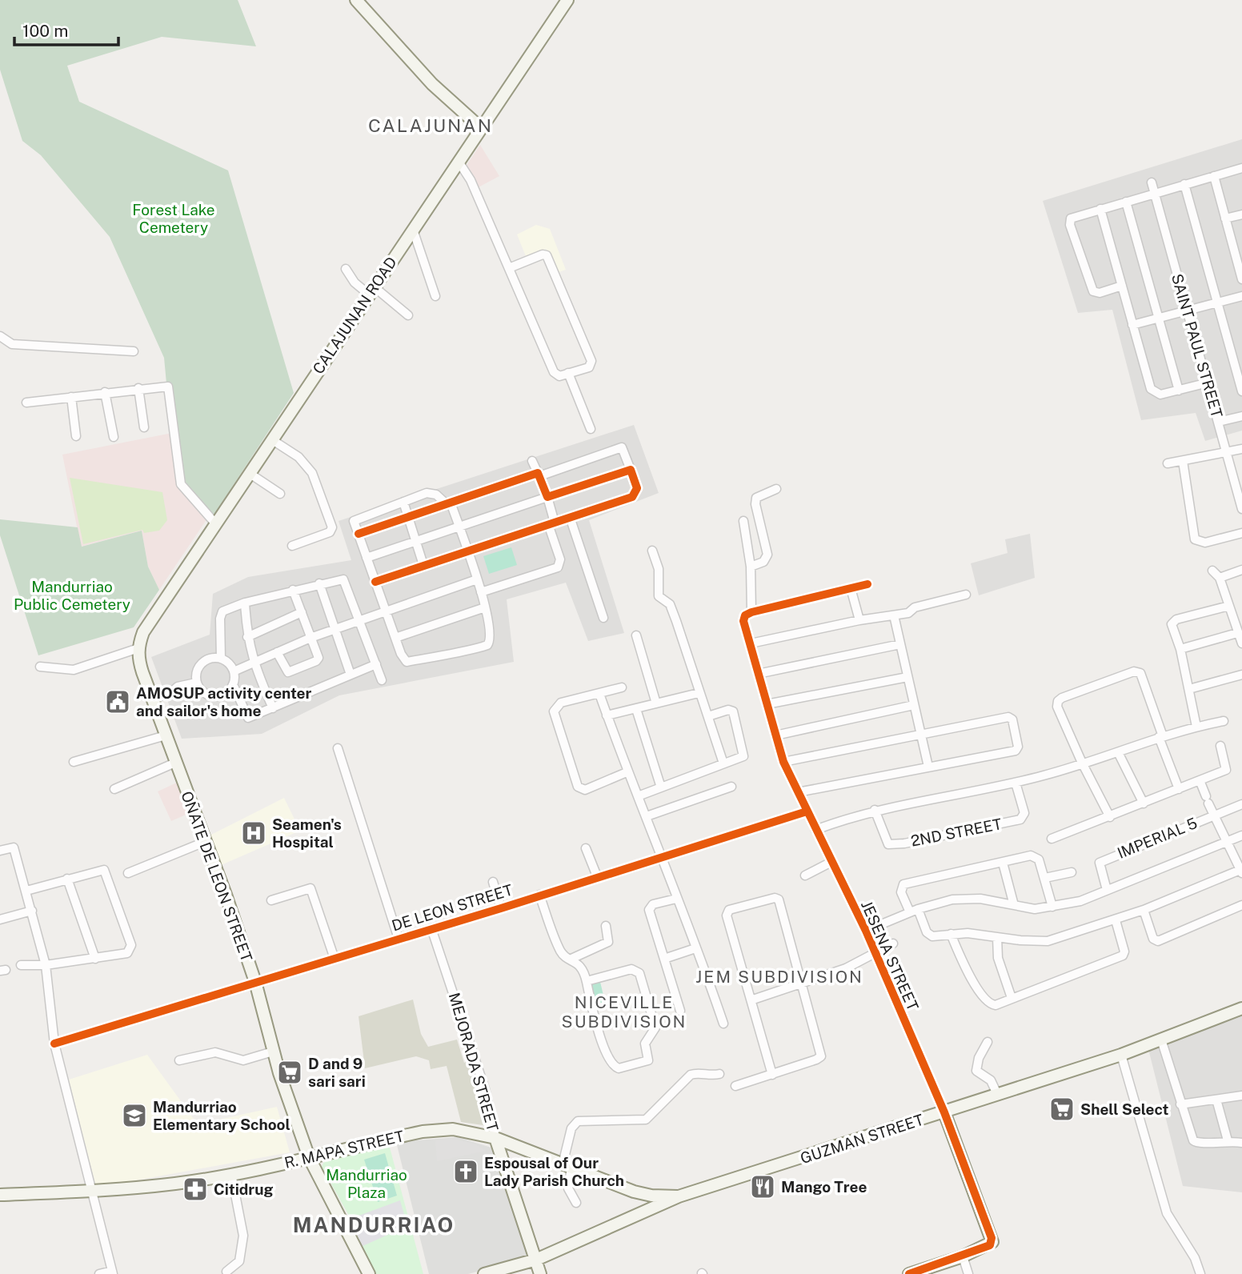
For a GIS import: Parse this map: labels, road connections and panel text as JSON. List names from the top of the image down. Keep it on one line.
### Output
{"streets":{"main road":["CALAJUNAN ROAD","OÑATE DE LEON STREET","MEJORADA STREET","GUZMAN STREET","R. MAPA STREET"],"street":["SAINT PAUL STREET","2ND STREET","IMPERIAL 5","DE LEON STREET","JESENA STREET"]},"crossings":[["CALAJUNAN ROAD","OÑATE DE LEON STREET"],["OÑATE DE LEON STREET","DE LEON STREET"],["OÑATE DE LEON STREET","R. MAPA STREET"],["DE LEON STREET","JESENA STREET"],["DE LEON STREET","MEJORADA STREET"],["JESENA STREET","GUZMAN STREET"],["MEJORADA STREET","GUZMAN STREET"],["MEJORADA STREET","R. MAPA STREET"],["GUZMAN STREET","R. MAPA STREET"]],"districts":["CALAJUNAN","JEM SUBDIVISION","NICEVILLE SUBDIVISION","MANDURRIAO"],"parks":["Forest Lake Cemetery","Mandurriao Public Cemetery","Mandurriao Plaza"],"places":{"public building":["AMOSUP activity center and sailor's home"],"hospital":["Seamen's Hospital"],"supermarket":["D and 9 sari sari","Shell Select"],"school or university":["Mandurriao Elementary School"],"church":["Espousal of Our Lady Parish Church"],"restaurant":["Mango Tree"],"pharmacy":["Citidrug"]},"scale_bar":"100 m"}
